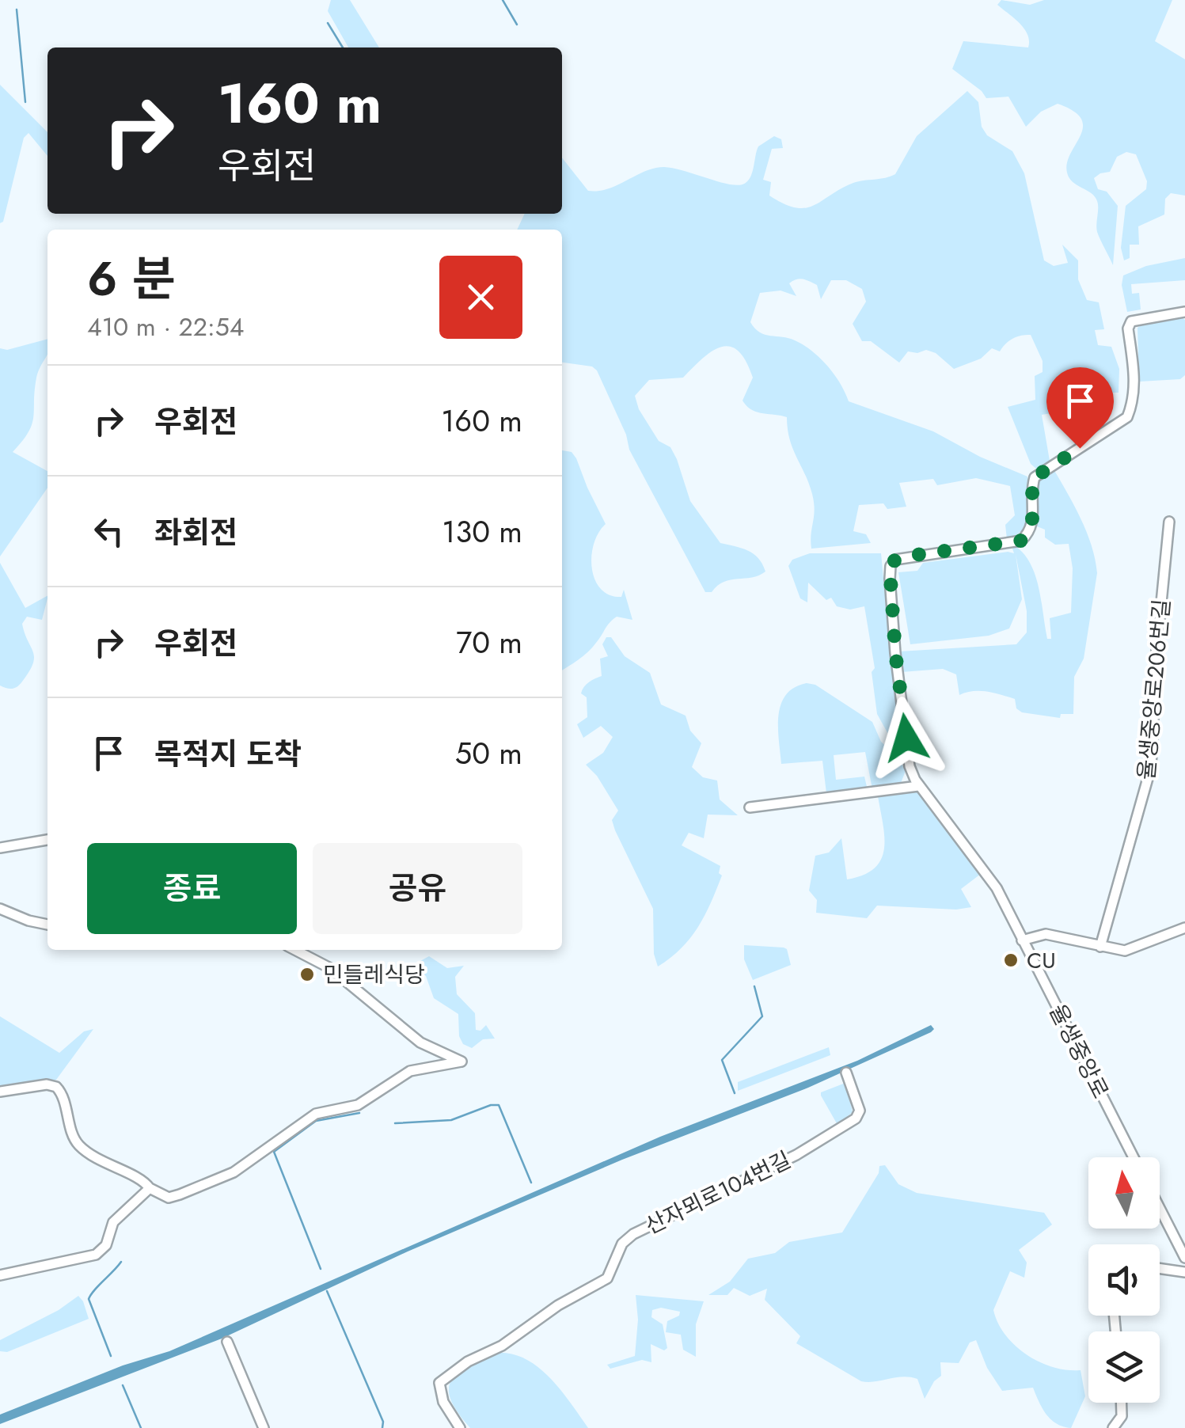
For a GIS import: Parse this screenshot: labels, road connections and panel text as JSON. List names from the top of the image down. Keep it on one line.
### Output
{"streets":{"street":["율생중앙로206번길","율생중앙로","산자뫼로104번길"]},"places":["CU","민들레식당"],"north":"top","page":{"turn":["160 m","우회전"],"heading":["6 분","410 m · 22:54"],"list":[{"name":"우회전","value":"160 m"},{"name":"좌회전","value":"130 m"},{"name":"우회전","value":"70 m"},{"name":"목적지 도착","value":"50 m"}],"buttons":["종료","공유"]}}
